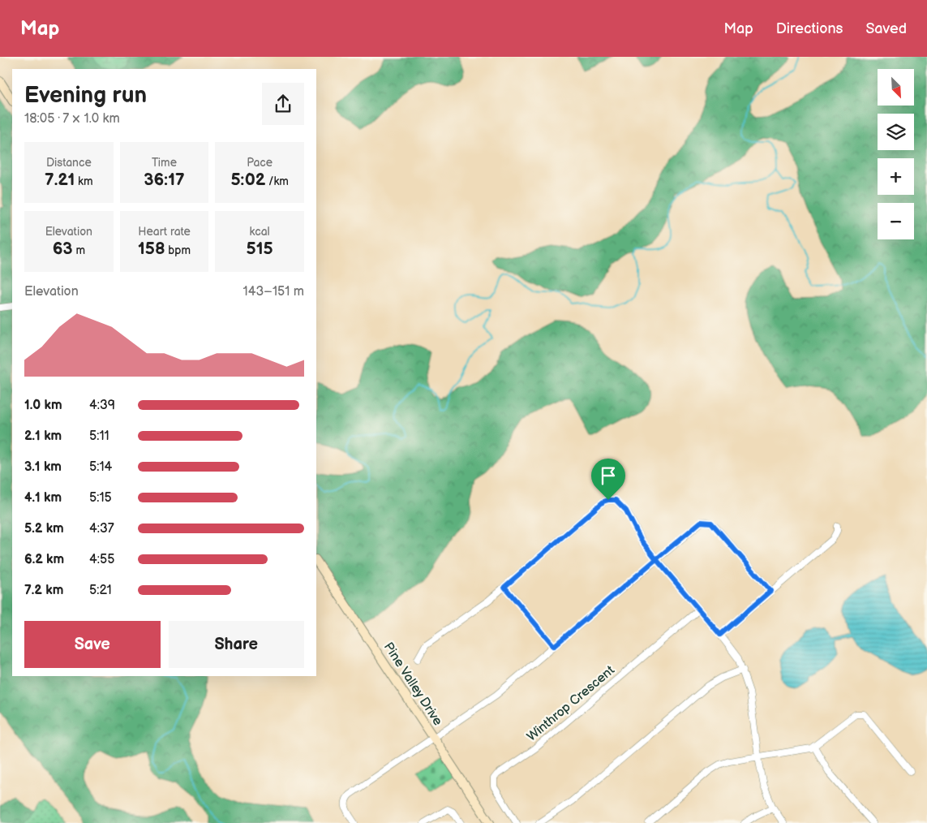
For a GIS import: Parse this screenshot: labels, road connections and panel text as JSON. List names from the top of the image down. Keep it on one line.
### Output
{"streets":{"street":["Pine Valley Drive","Winthrop Crescent"]},"north":"bottom right","page":{"header":"Map","nav":["Map","Directions","Saved"],"map_buttons":["+","−"],"heading":["Evening run","18:05 · 7 × 1.0 km"],"stats":[["Distance","7.21 km"],["Time","36:17"],["Pace","5:02 /km"],["Elevation","63 m"],["Heart rate","158 bpm"],["kcal","515"]],"chart":["Elevation","143–151 m"],"list":[{"name":"1.0 km","note":"4:39"},{"name":"2.1 km","note":"5:11"},{"name":"3.1 km","note":"5:14"},{"name":"4.1 km","note":"5:15"},{"name":"5.2 km","note":"4:37"},{"name":"6.2 km","note":"4:55"},{"name":"7.2 km","note":"5:21"}],"buttons":["Save","Share"]}}
